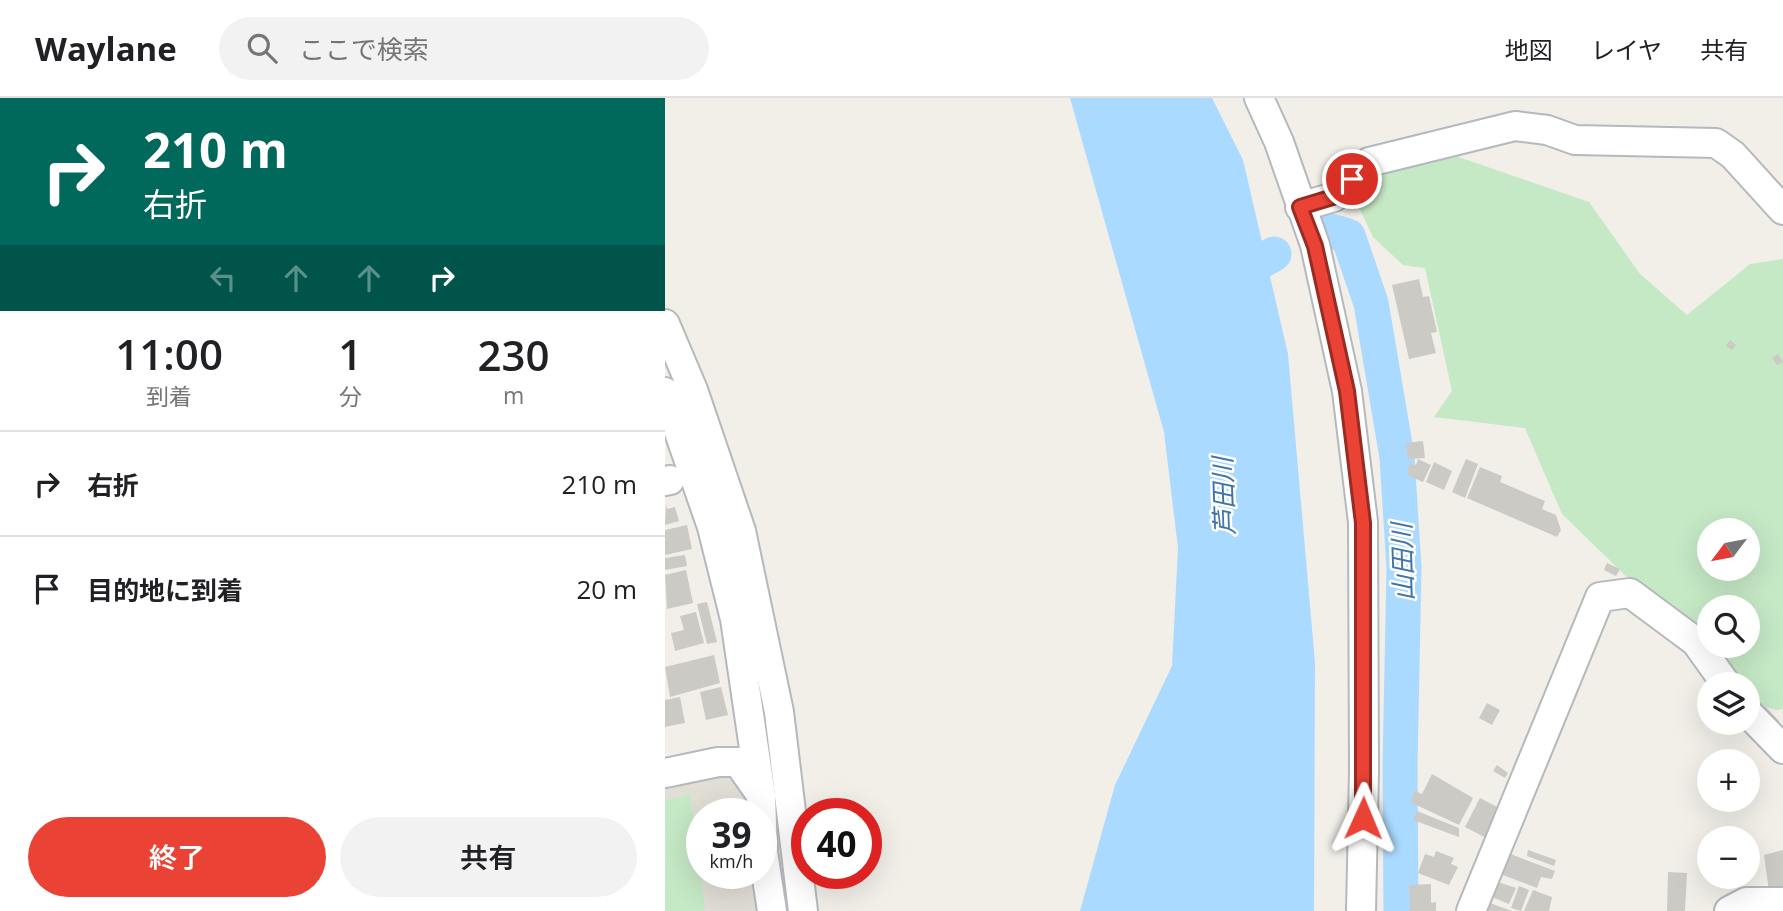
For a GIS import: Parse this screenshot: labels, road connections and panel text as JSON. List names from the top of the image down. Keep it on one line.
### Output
{"water":["芦田川","山田川"],"north":"bottom left","page":{"header":"Waylane","search":"ここで検索","nav":["地図","レイヤ","共有"],"turn":["210 m","右折"],"eta":["11:00","到着","1","分","230","m"],"list":[{"name":"右折","value":"210 m"},{"name":"目的地に到着","value":"20 m"}],"map_buttons":["+","−"],"speed":"39 km/h","limit":"40","buttons":["終了","共有"]}}
